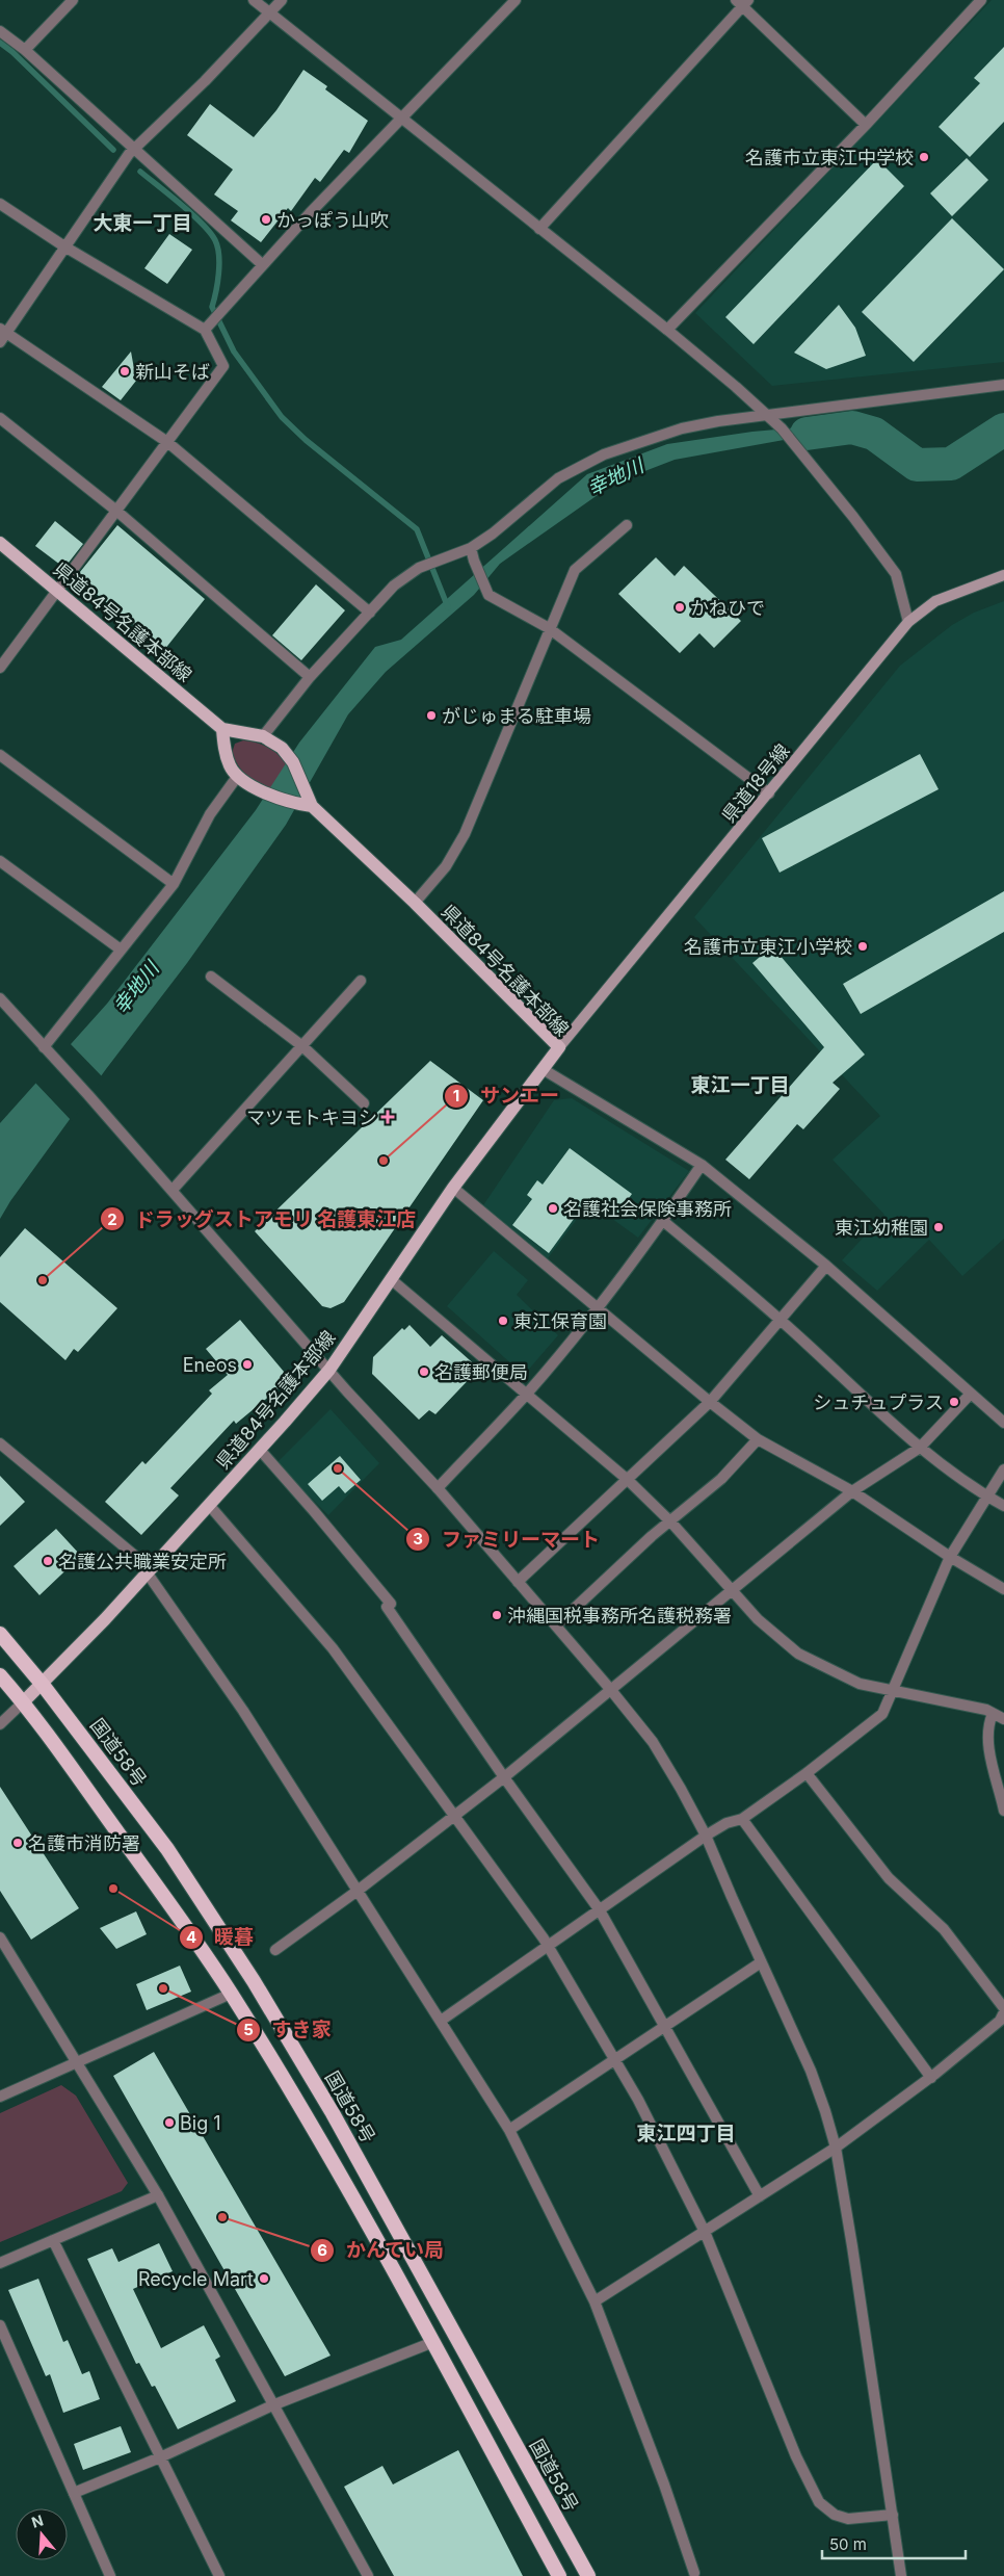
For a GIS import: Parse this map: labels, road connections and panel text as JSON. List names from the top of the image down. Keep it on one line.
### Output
{"streets":{"highway":["国道58号"],"main road":["県道84号名護本部線","県道18号線"]},"crossings":[["県道84号名護本部線","県道18号線"],["県道84号名護本部線","国道58号"]],"districts":["大東一丁目","東江一丁目","東江四丁目"],"water":["幸地川"],"places":{"other":["名護市立東江中学校","かっぽう山吹","新山そば","かねひで","がじゅまる駐車場","名護市立東江小学校","サンエー","名護社会保険事務所","東江幼稚園","ドラッグストアモリ 名護東江店","東江保育園","Eneos","名護郵便局","シュチュプラス","ファミリーマート","名護公共職業安定所","沖縄国税事務所名護税務署","名護市消防署","暖暮","すき家","Big 1","かんてい局","Recycle Mart"],"health":["マツモトキヨシ"]},"scale_bar":"50 m","north":"top"}
